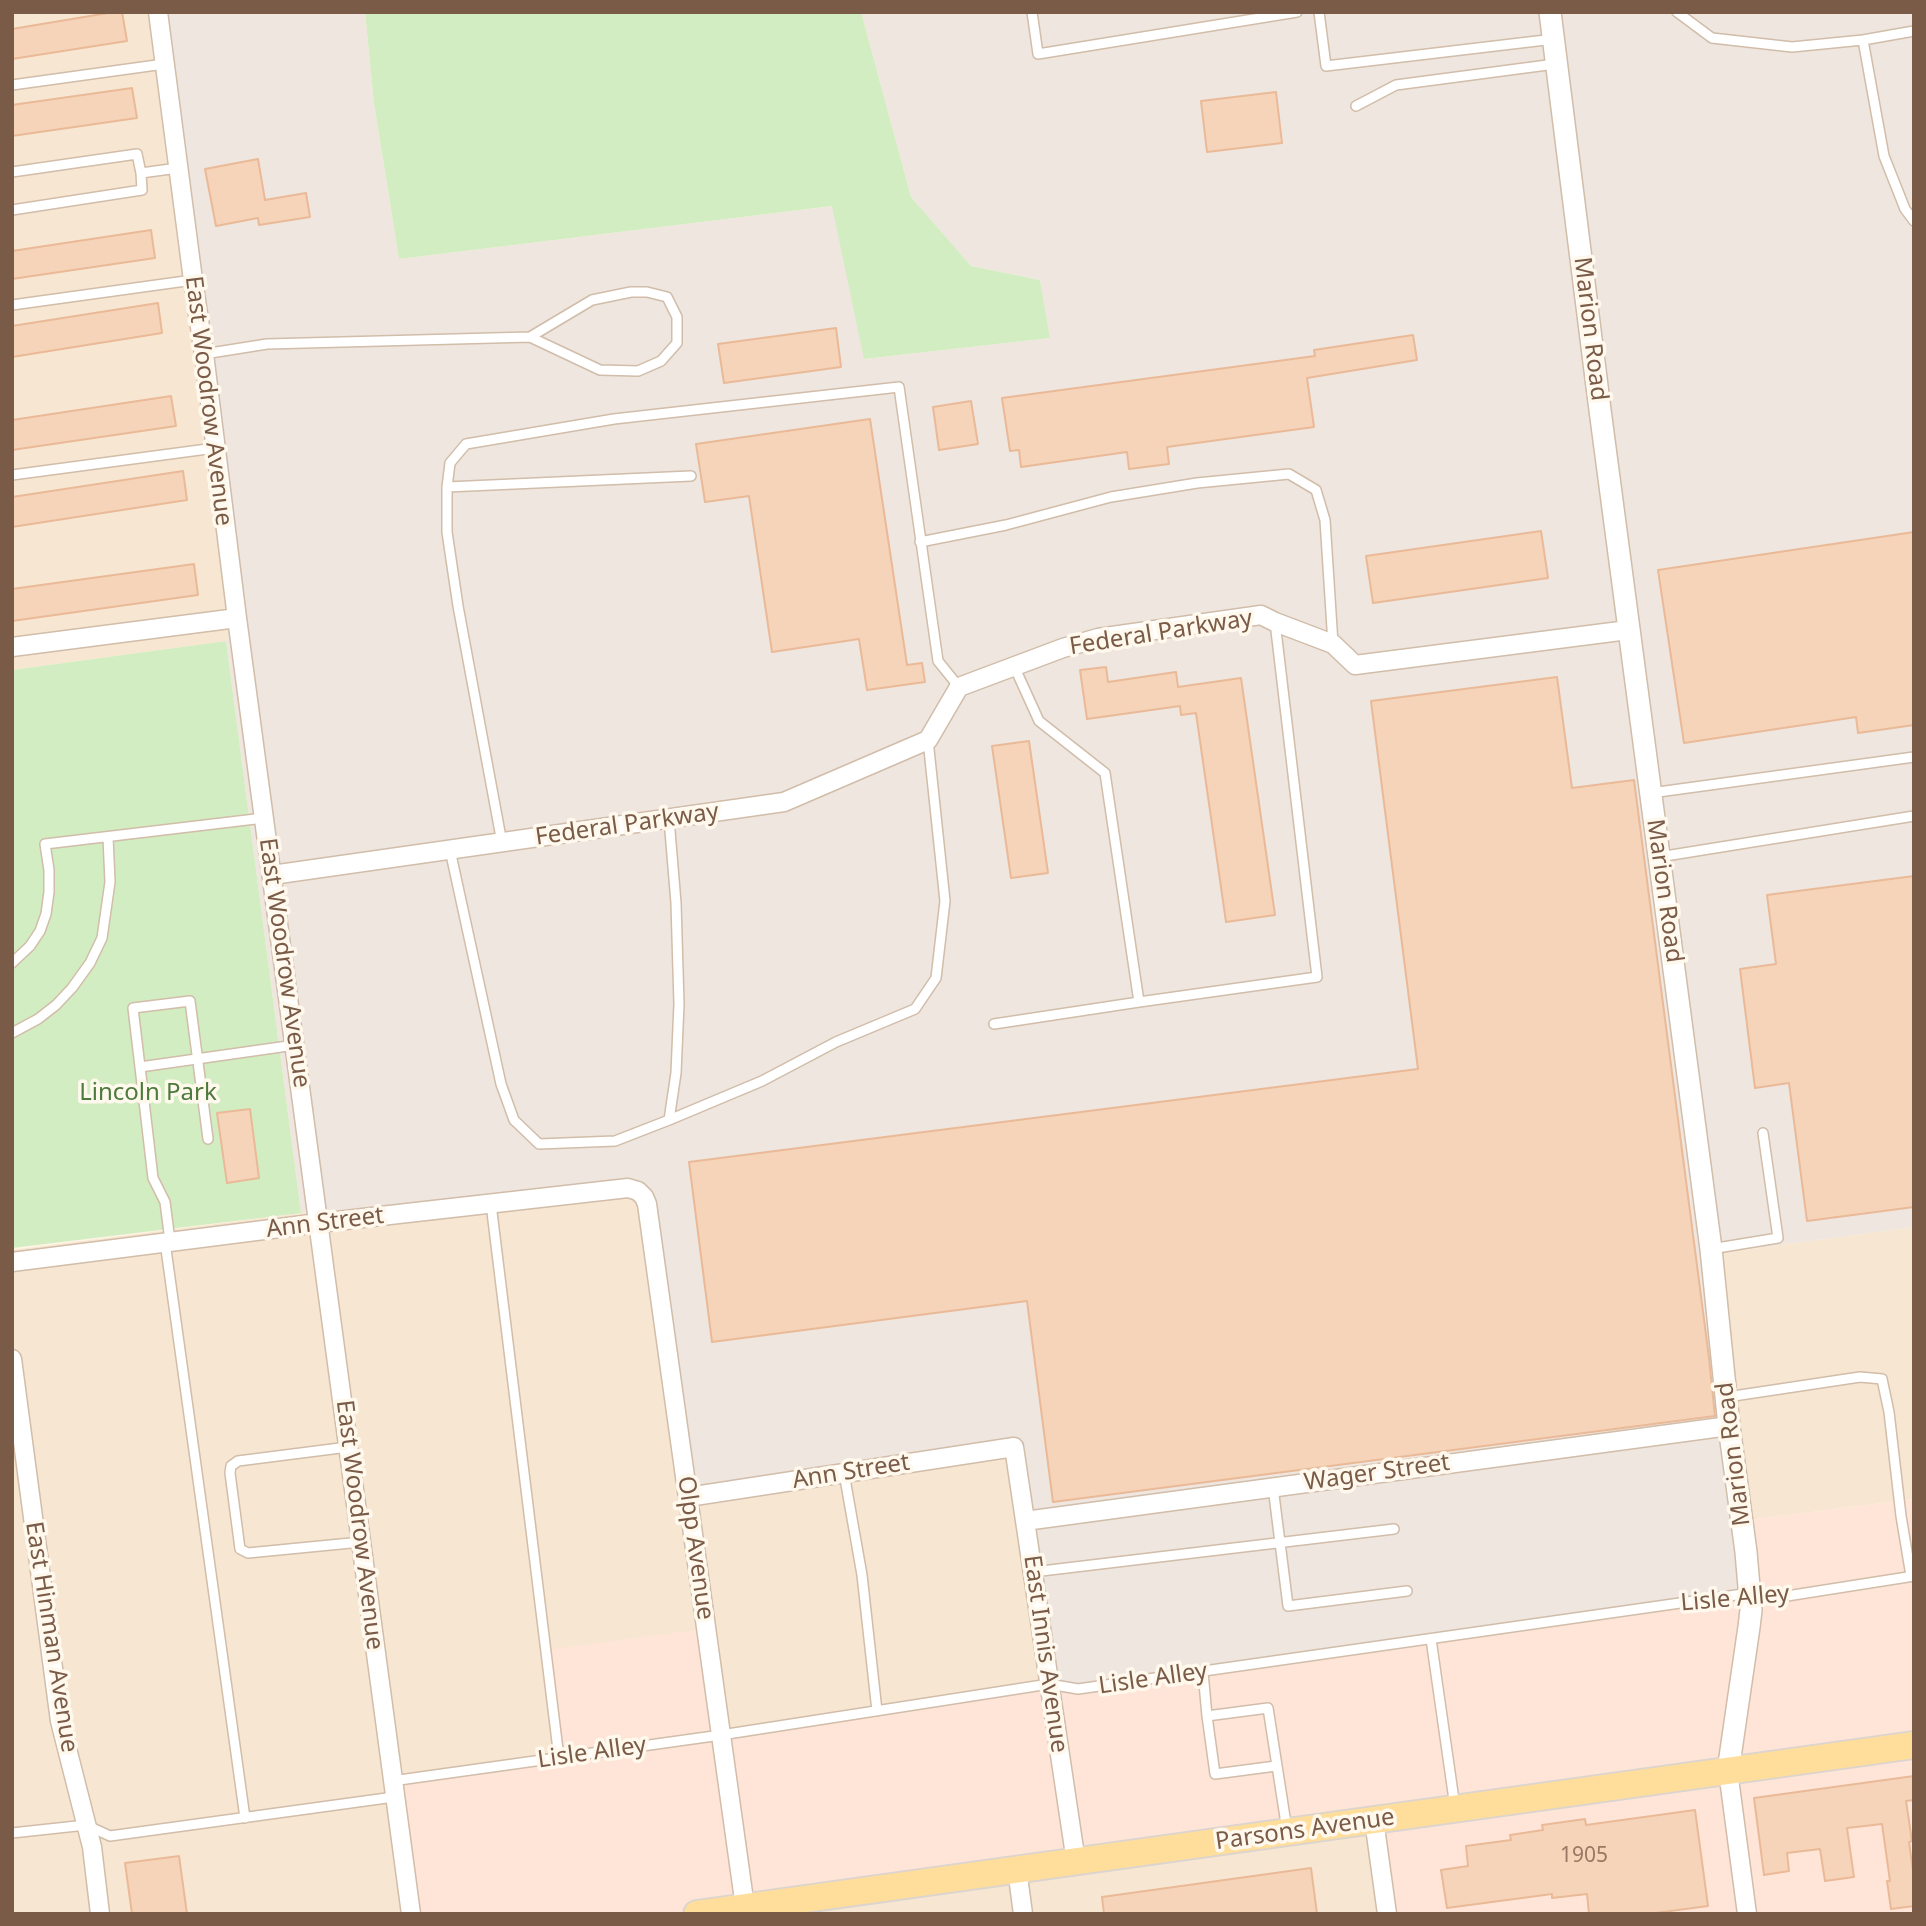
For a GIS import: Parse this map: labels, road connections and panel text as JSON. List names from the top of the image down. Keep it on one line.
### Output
{"streets":{"main road":["Parsons Avenue"],"street":["Marion Road","East Woodrow Avenue","Federal Parkway","Ann Street","Wager Street","Olpp Avenue","East Hinman Avenue","East Innis Avenue"],"lane":["Lisle Alley"]},"crossings":[["Marion Road","Federal Parkway"],["Marion Road","Wager Street"],["Marion Road","Lisle Alley"],["Marion Road","Parsons Avenue"],["East Woodrow Avenue","Federal Parkway"],["East Woodrow Avenue","Ann Street"],["East Woodrow Avenue","Lisle Alley"],["Ann Street","Olpp Avenue"],["Ann Street","East Innis Avenue"],["Wager Street","East Innis Avenue"],["Olpp Avenue","Lisle Alley"],["Olpp Avenue","Parsons Avenue"],["Lisle Alley","East Hinman Avenue"],["Lisle Alley","East Innis Avenue"],["East Innis Avenue","Parsons Avenue"]],"parks":["Lincoln Park"],"house_numbers":["1905"]}
